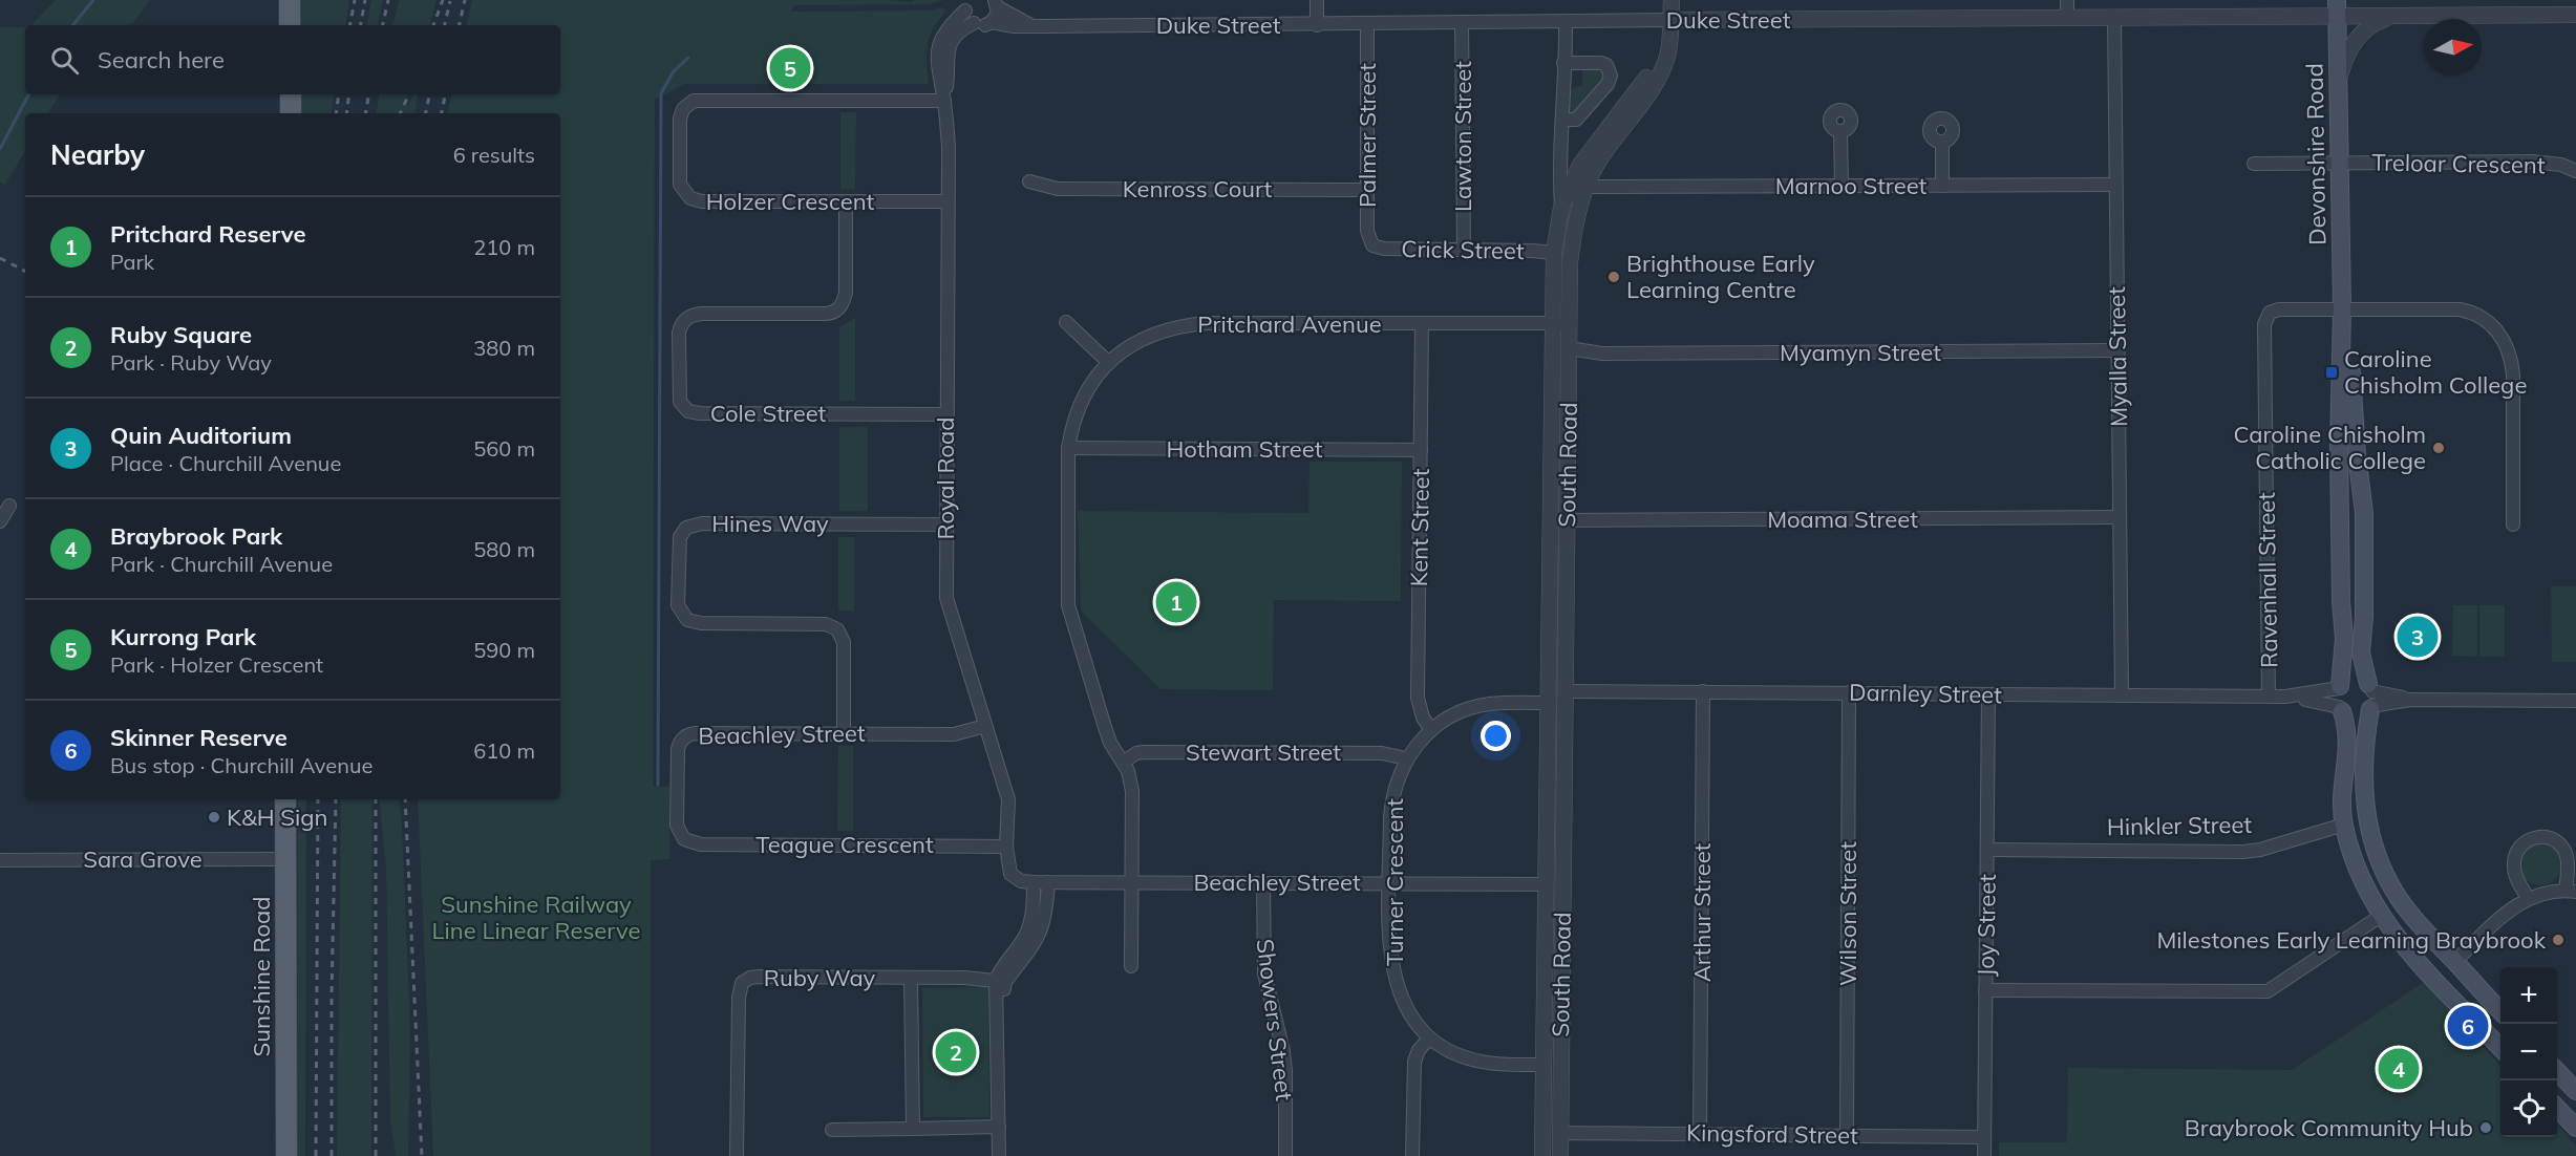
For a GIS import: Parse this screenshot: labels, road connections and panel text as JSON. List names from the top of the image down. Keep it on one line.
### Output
{"streets":{"main road":["Devonshire Road","Hinkler Street","Sunshine Road"],"street":["Duke Street","Palmer Street","Lawton Street","Treloar Crescent","Marnoo Street","Kenross Court","Holzer Crescent","Crick Street","Pritchard Avenue","Myamyn Street","Myalla Street","Cole Street","Hotham Street","South Road","Royal Road","Moama Street","Hines Way","Kent Street","Ravenhall Street","Darnley Street","Beachley Street","Stewart Street","Teague Crescent","Sara Grove","Turner Crescent","Arthur Street","Wilson Street","Joy Street","Ruby Way","Showers Street","Kingsford Street"]},"crossings":[["Duke Street","Palmer Street"],["Duke Street","Lawton Street"],["Duke Street","Devonshire Road"],["Duke Street","Myalla Street"],["Duke Street","South Road"],["Duke Street","Royal Road"],["Palmer Street","Kenross Court"],["Palmer Street","Crick Street"],["Lawton Street","Crick Street"],["Devonshire Road","Treloar Crescent"],["Devonshire Road","Ravenhall Street"],["Marnoo Street","Myalla Street"],["Marnoo Street","South Road"],["Holzer Crescent","Cole Street"],["Holzer Crescent","Royal Road"],["Crick Street","South Road"],["Pritchard Avenue","Hotham Street"],["Pritchard Avenue","South Road"],["Pritchard Avenue","Kent Street"],["Pritchard Avenue","Beachley Street"],["Pritchard Avenue","Stewart Street"],["Myamyn Street","Myalla Street"],["Myamyn Street","South Road"],["Myalla Street","Moama Street"],["Myalla Street","Darnley Street"],["Cole Street","Royal Road"],["Hotham Street","Kent Street"],["South Road","Moama Street"],["South Road","Darnley Street"],["South Road","Beachley Street"],["South Road","Turner Crescent"],["South Road","Kingsford Street"],["Royal Road","Hines Way"],["Royal Road","Beachley Street"],["Royal Road","Teague Crescent"],["Hines Way","Beachley Street"],["Kent Street","Turner Crescent"],["Ravenhall Street","Darnley Street"],["Darnley Street","Arthur Street"],["Darnley Street","Wilson Street"],["Darnley Street","Joy Street"],["Beachley Street","Teague Crescent"],["Beachley Street","Turner Crescent"],["Beachley Street","Showers Street"],["Stewart Street","Turner Crescent"],["Hinkler Street","Joy Street"],["Sara Grove","Sunshine Road"],["Arthur Street","Kingsford Street"],["Wilson Street","Kingsford Street"],["Joy Street","Kingsford Street"]],"parks":["Sunshine Railway Line Linear Reserve"],"places":{"other":["Brighthouse Early Learning Centre","Caroline Chisholm Catholic College","K&H Sign","Milestones Early Learning Braybrook","Braybrook Community Hub"],"transit":["Caroline Chisholm College"]},"north":"right","page":{"search":"Search here","pins":["5","1","3","6","2","4"],"heading":["Nearby","6 results"],"list":[{"mark":"1","name":"Pritchard Reserve","note":"Park","value":"210 m"},{"mark":"2","name":"Ruby Square","note":"Park · Ruby Way","value":"380 m"},{"mark":"3","name":"Quin Auditorium","note":"Place · Churchill Avenue","value":"560 m"},{"mark":"4","name":"Braybrook Park","note":"Park · Churchill Avenue","value":"580 m"},{"mark":"5","name":"Kurrong Park","note":"Park · Holzer Crescent","value":"590 m"},{"mark":"6","name":"Skinner Reserve","note":"Bus stop · Churchill Avenue","value":"610 m"}],"map_buttons":["+","−"]}}
